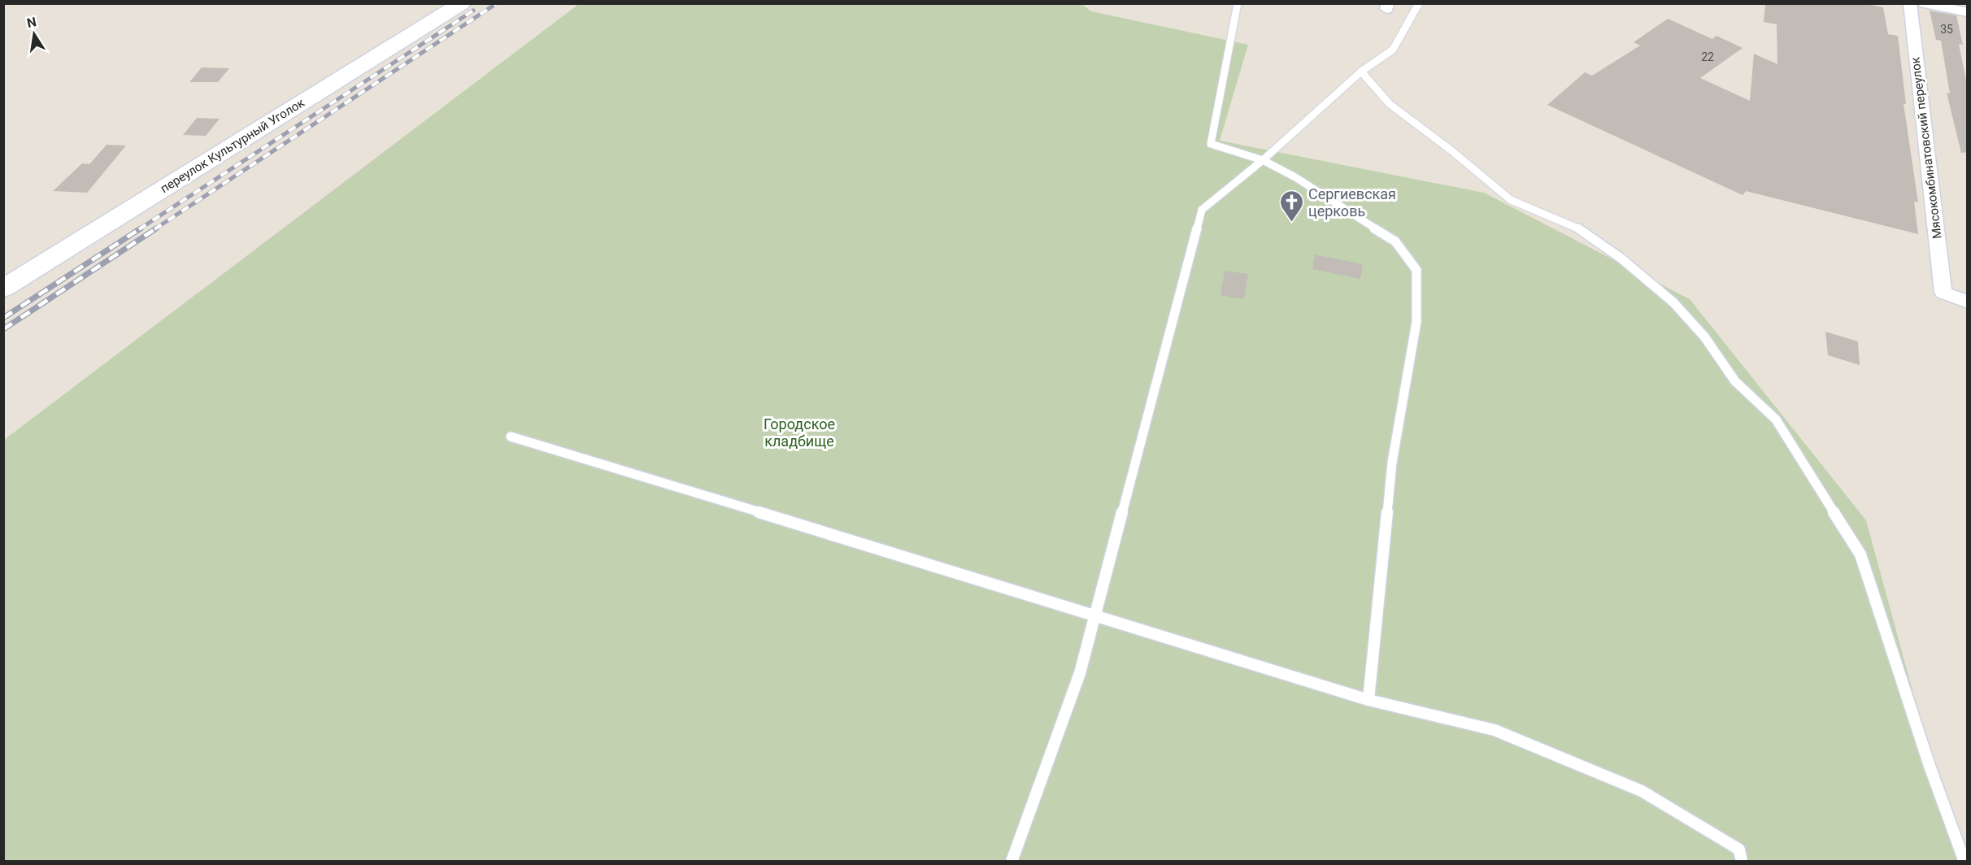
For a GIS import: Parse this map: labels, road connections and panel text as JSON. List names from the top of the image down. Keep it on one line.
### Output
{"streets":{"street":["переулок Культурный Уголок","Мясокомбинатовский переулок"]},"parks":["Городское кладбище"],"places":{"church":["Сергиевская церковь"]},"house_numbers":["35","22"],"north":"top"}
